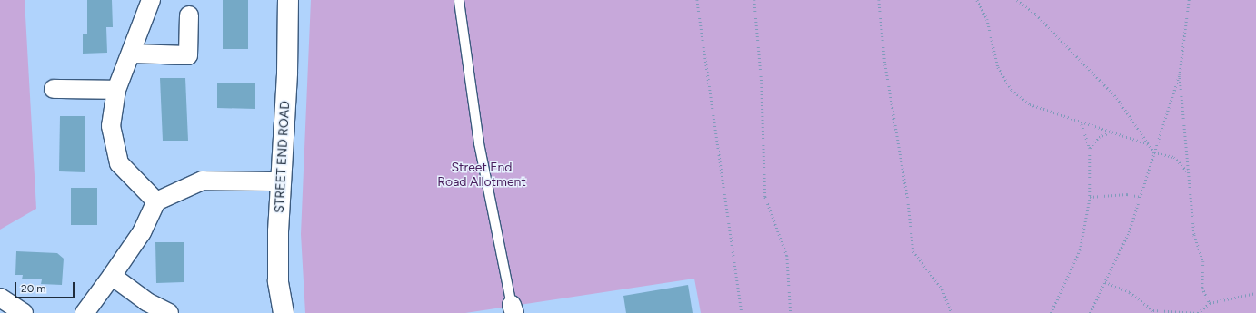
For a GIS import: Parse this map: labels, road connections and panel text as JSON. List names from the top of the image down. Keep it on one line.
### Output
{"streets":{"street":["STREET END ROAD"]},"parks":["Street End Road Allotment"],"scale_bar":"20 m"}
